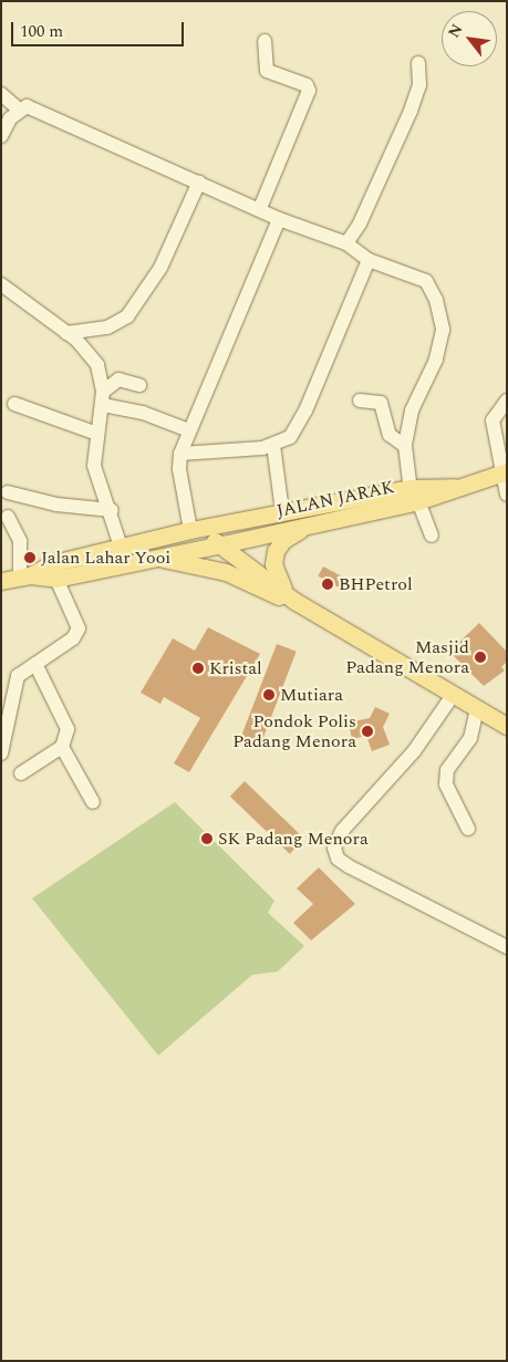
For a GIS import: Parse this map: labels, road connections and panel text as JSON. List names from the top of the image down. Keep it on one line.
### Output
{"streets":{"main road":["JALAN JARAK"]},"places":["Jalan Lahar Yooi","BHPetrol","Masjid Padang Menora","Kristal","Mutiara","Pondok Polis Padang Menora","SK Padang Menora"],"scale_bar":"100 m","north":"top left"}
